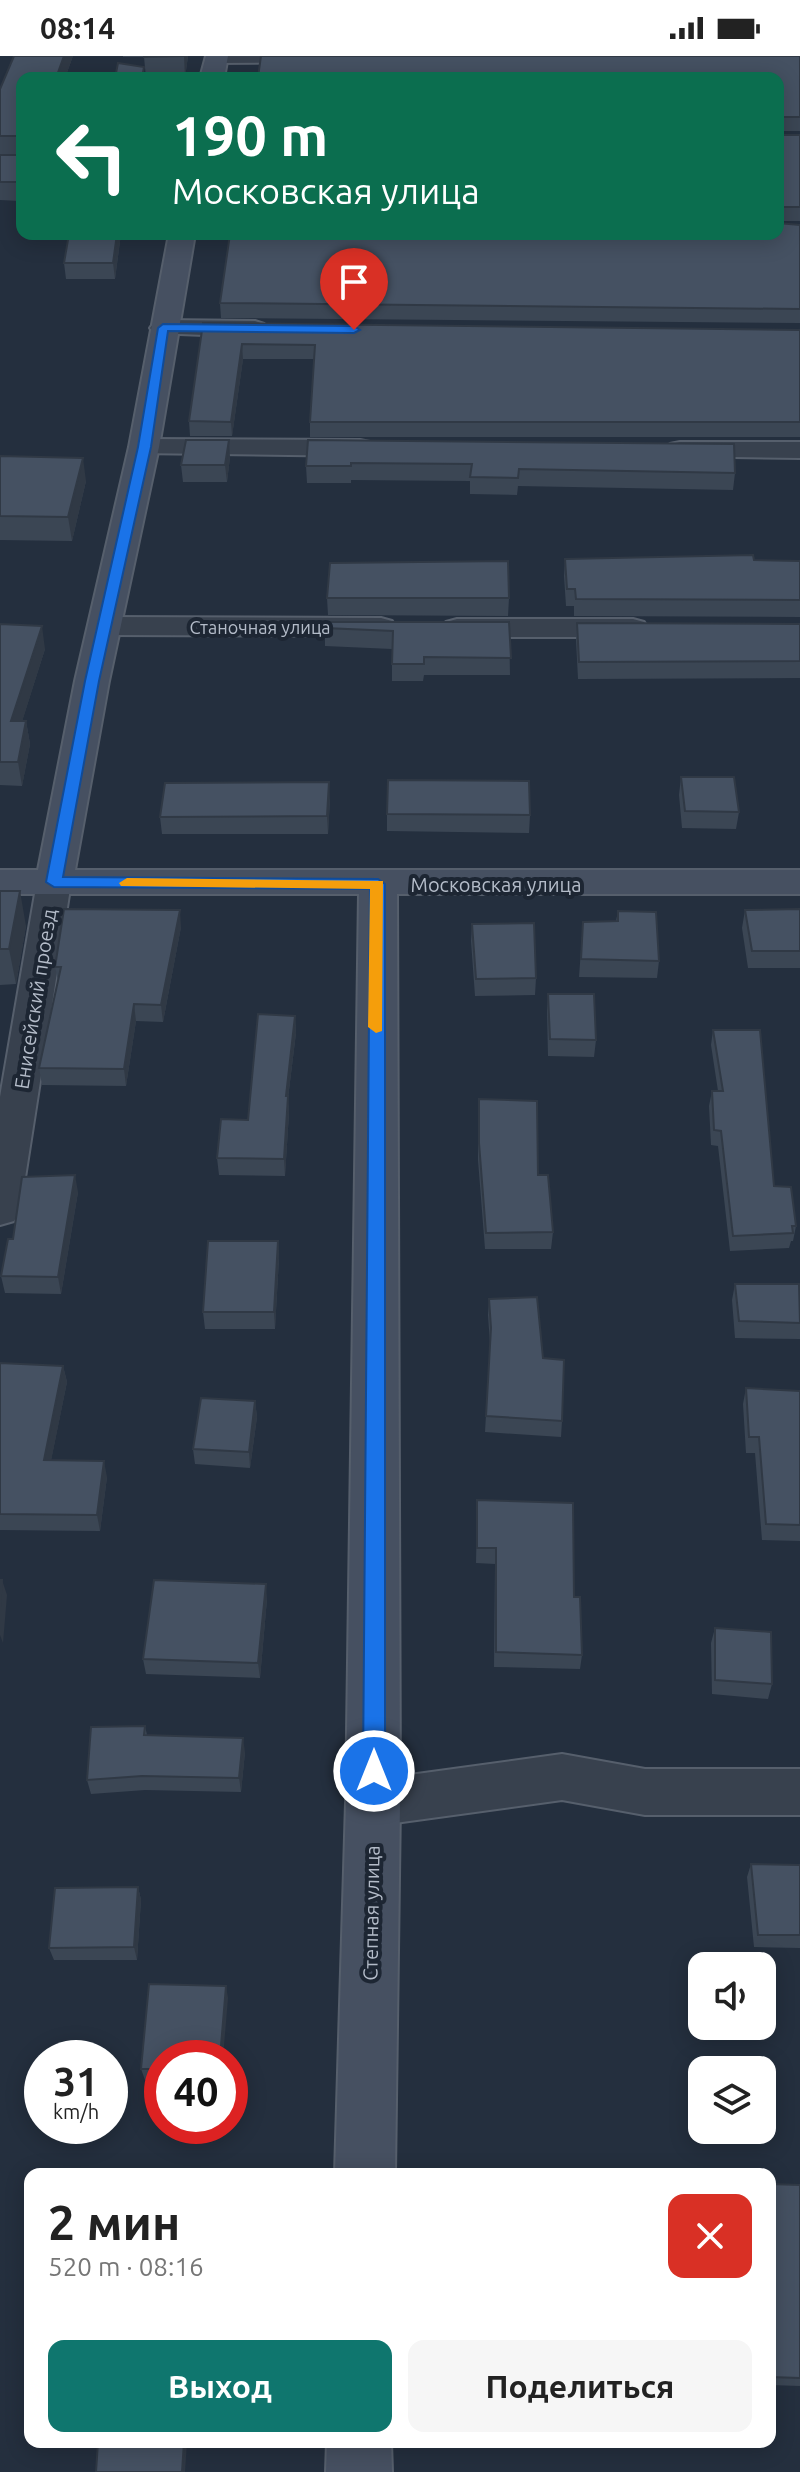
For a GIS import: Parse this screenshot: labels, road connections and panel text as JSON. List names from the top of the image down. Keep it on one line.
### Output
{"streets":{"street":["Станочная улица","Московская улица","Енисейский проезд","Степная улица"]},"crossings":[["Московская улица","Енисейский проезд"],["Московская улица","Степная улица"]],"page":{"status":"08:14","turn":["190 m","Московская улица"],"speed":"31 km/h","limit":"40","heading":["2 мин","520 m · 08:16"],"buttons":["Выход","Поделиться"]}}
